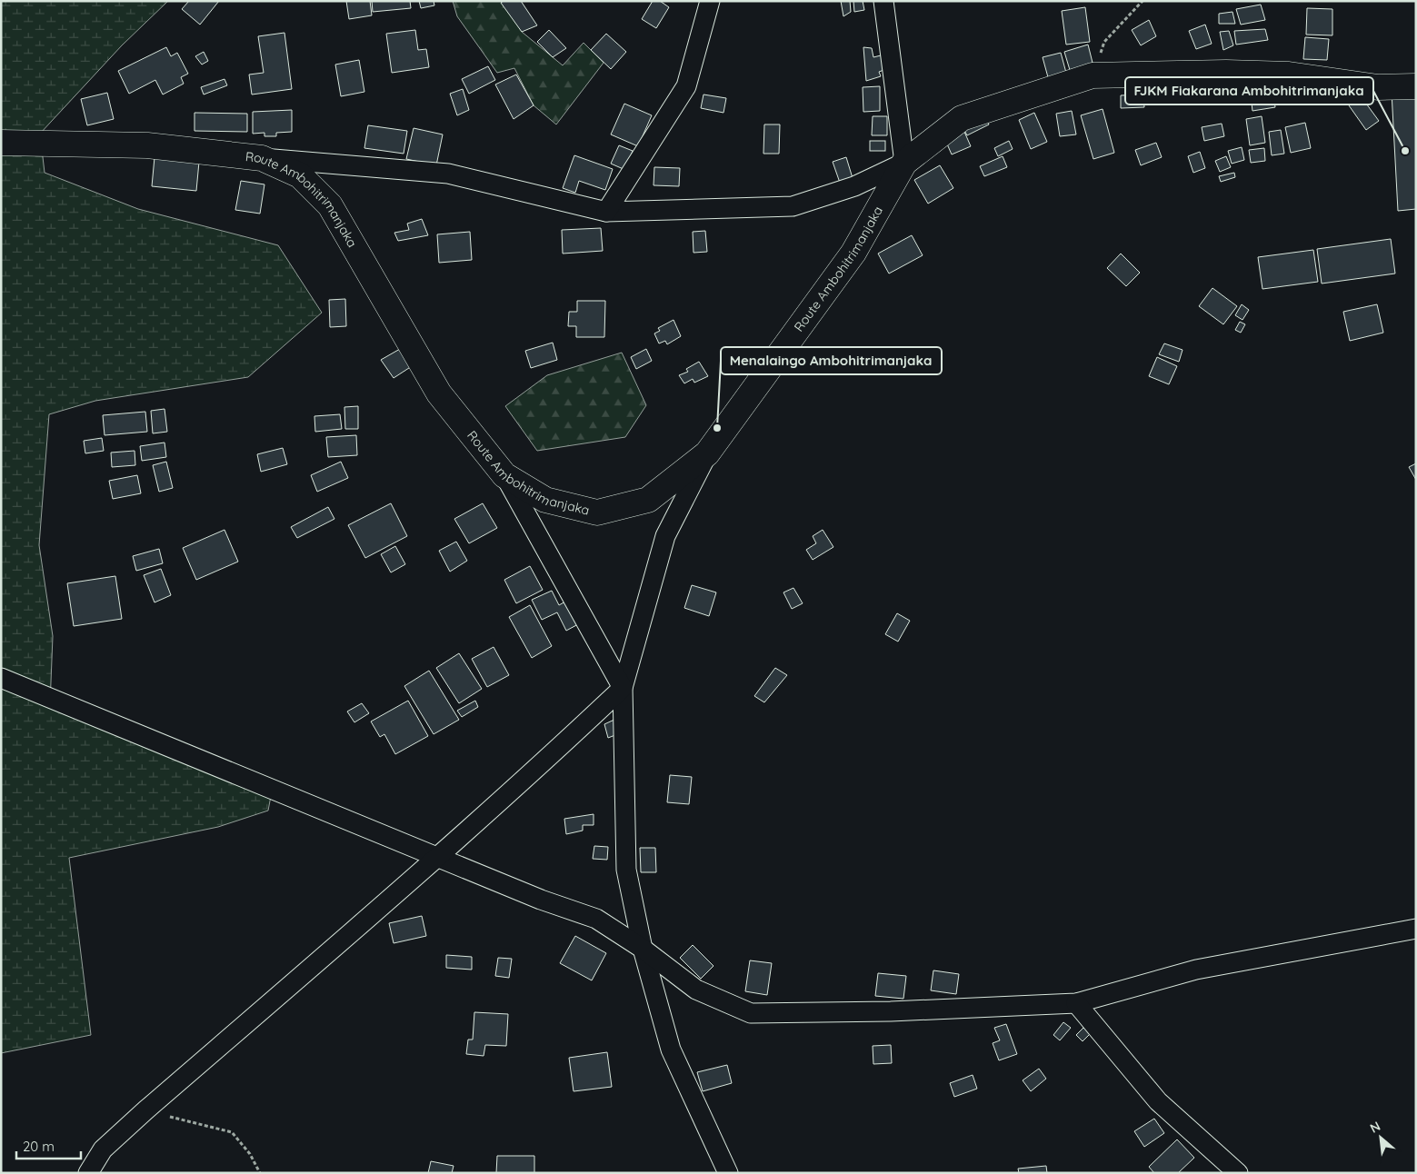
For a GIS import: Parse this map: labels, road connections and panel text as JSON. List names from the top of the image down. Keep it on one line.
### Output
{"streets":{"street":["Route Ambohitrimanjaka"]},"places":["FJKM Fiakarana Ambohitrimanjaka","Menalaingo Ambohitrimanjaka"],"scale_bar":"20 m","north":"top left"}
